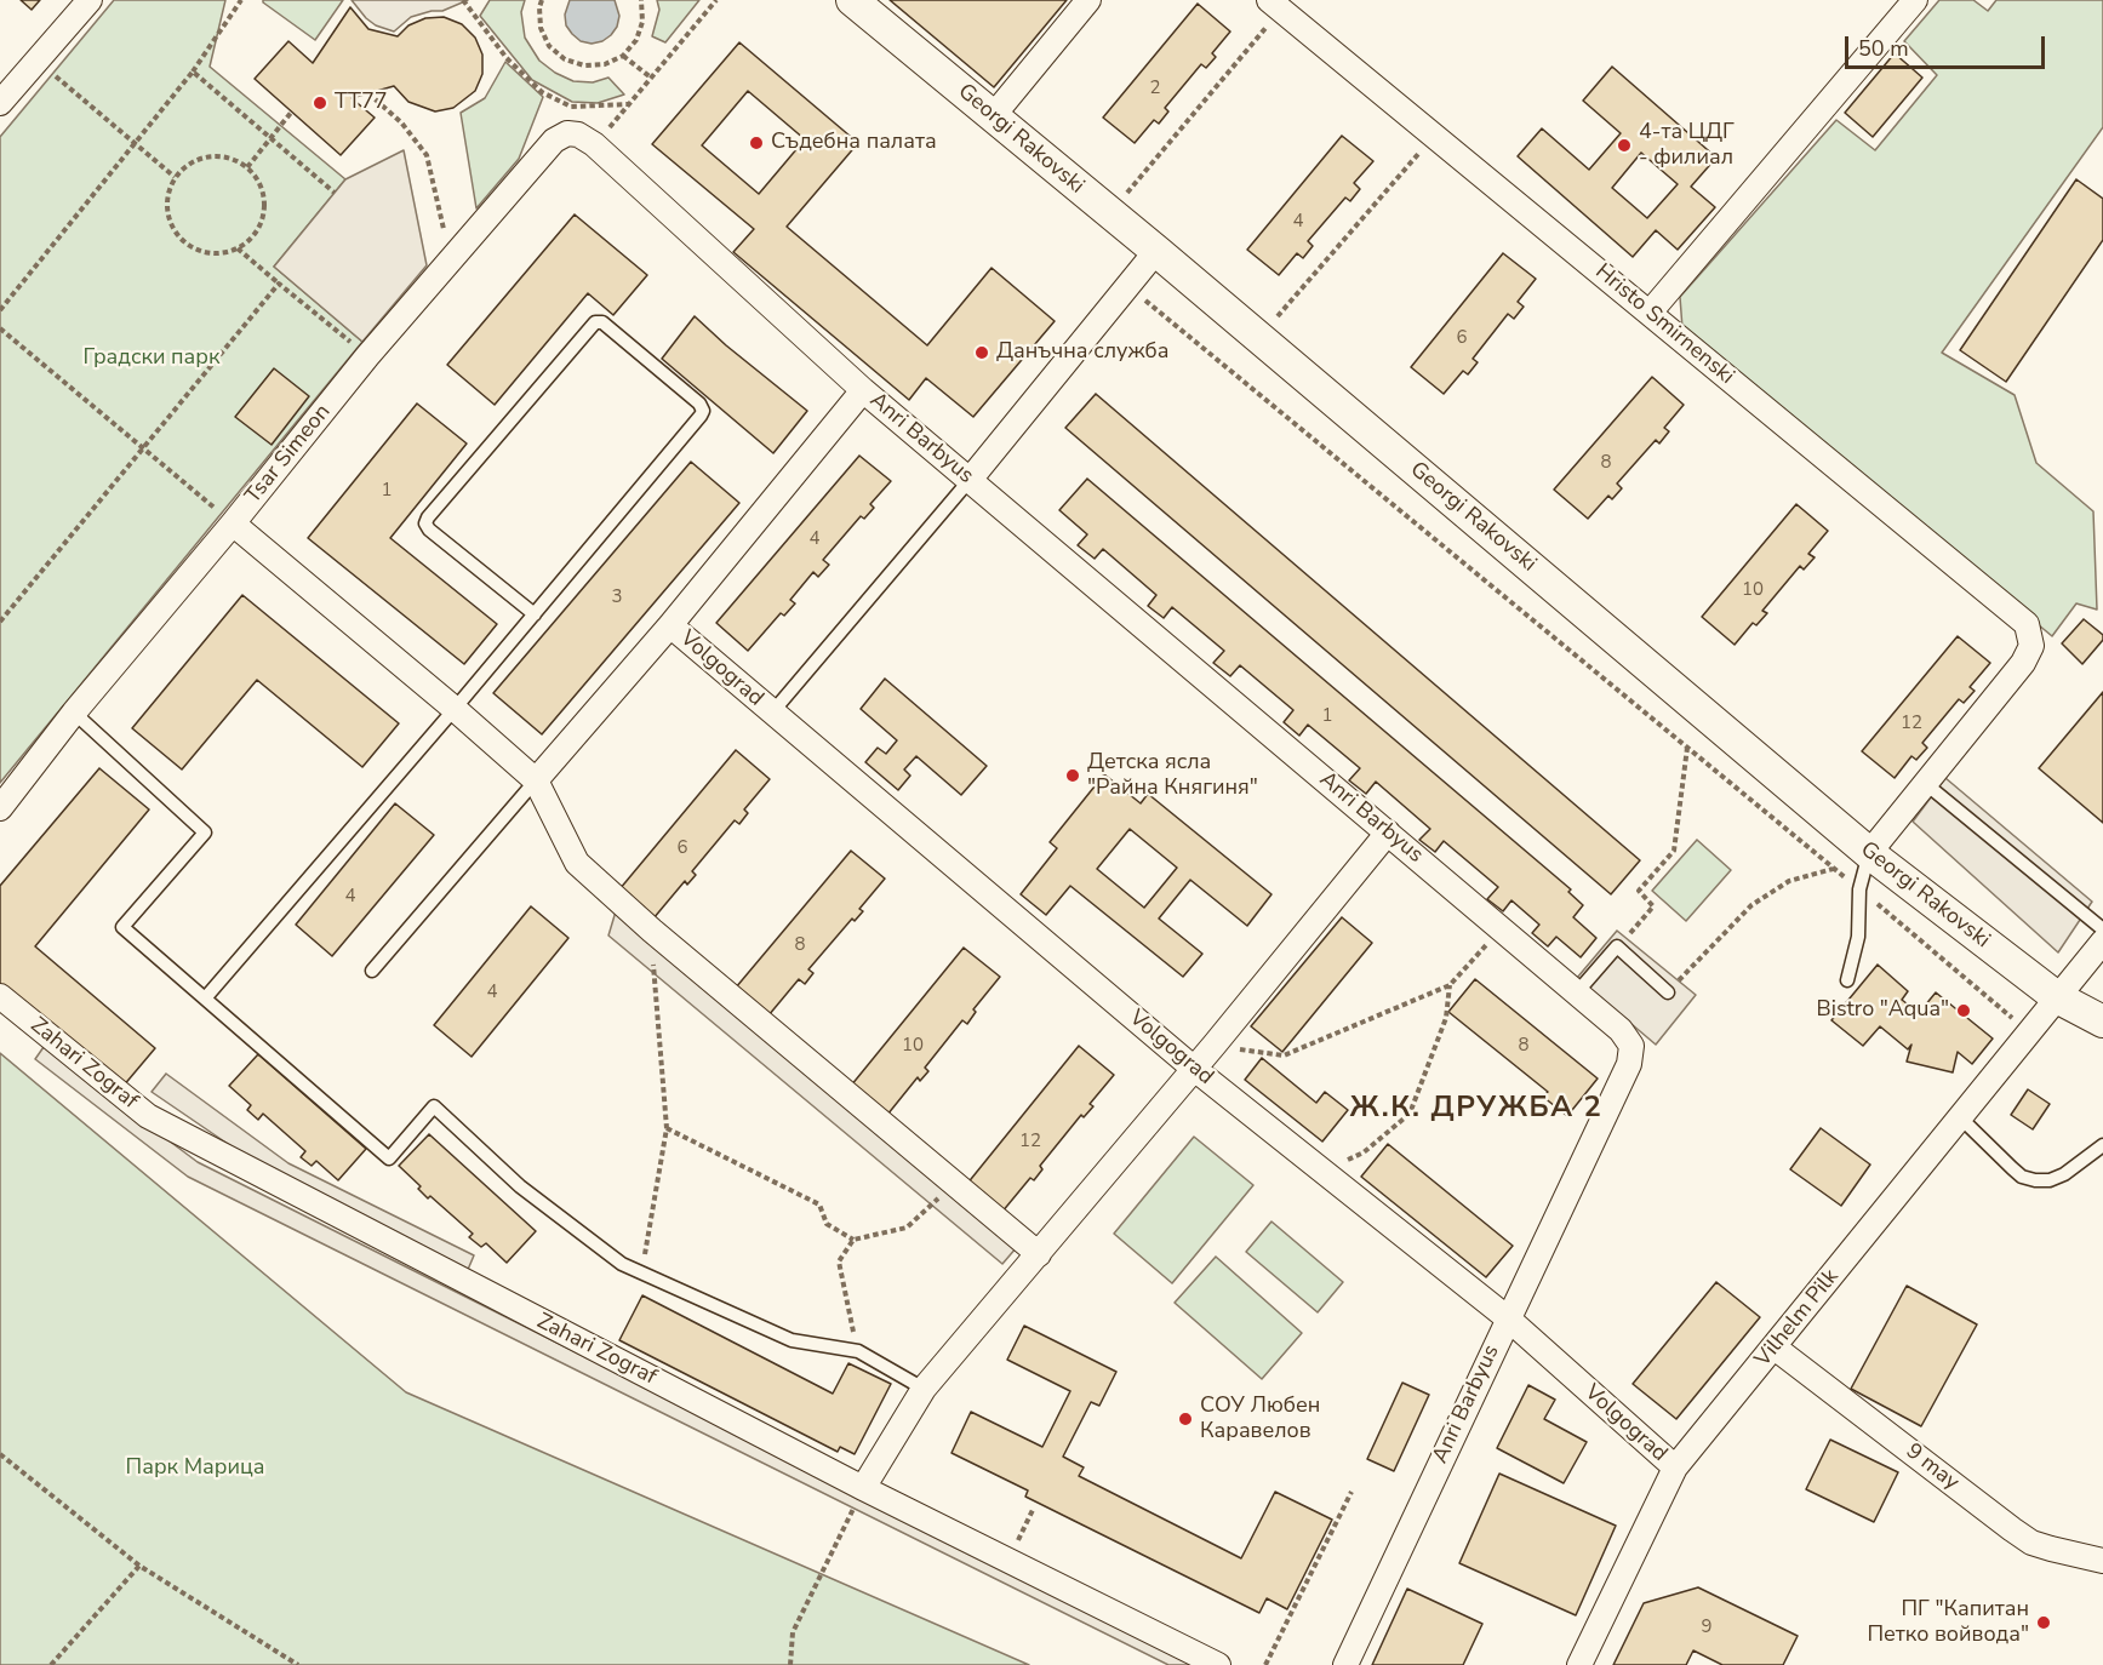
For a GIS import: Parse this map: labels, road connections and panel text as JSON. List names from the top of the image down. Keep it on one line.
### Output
{"streets":{"street":["Georgi Rakovski","Hristo Smirnenski","Anri Barbyus","Tsar Simeon","Volgograd","Zahari Zograf","Vilhelm Pilk","9 may"]},"crossings":[["Georgi Rakovski","Vilhelm Pilk"],["Anri Barbyus","Tsar Simeon"],["Anri Barbyus","Volgograd"],["Volgograd","Vilhelm Pilk"],["Vilhelm Pilk","9 may"]],"districts":["Ж.К. ДРУЖБА 2"],"parks":["Градски парк","Парк Марица"],"places":["TT77","Съдебна палата","4-та ЦДГ - филиал","Данъчна служба","Детска ясла \"Райна Княгиня\"","Bistro \"Aqua\"","СОУ Любен Каравелов","ПГ \"Капитан Петко войвода\""],"house_numbers":["2","4","6","8","1","4","10","3","1","12","6","4","8","4","10","8","12","9"],"scale_bar":"50 m"}
